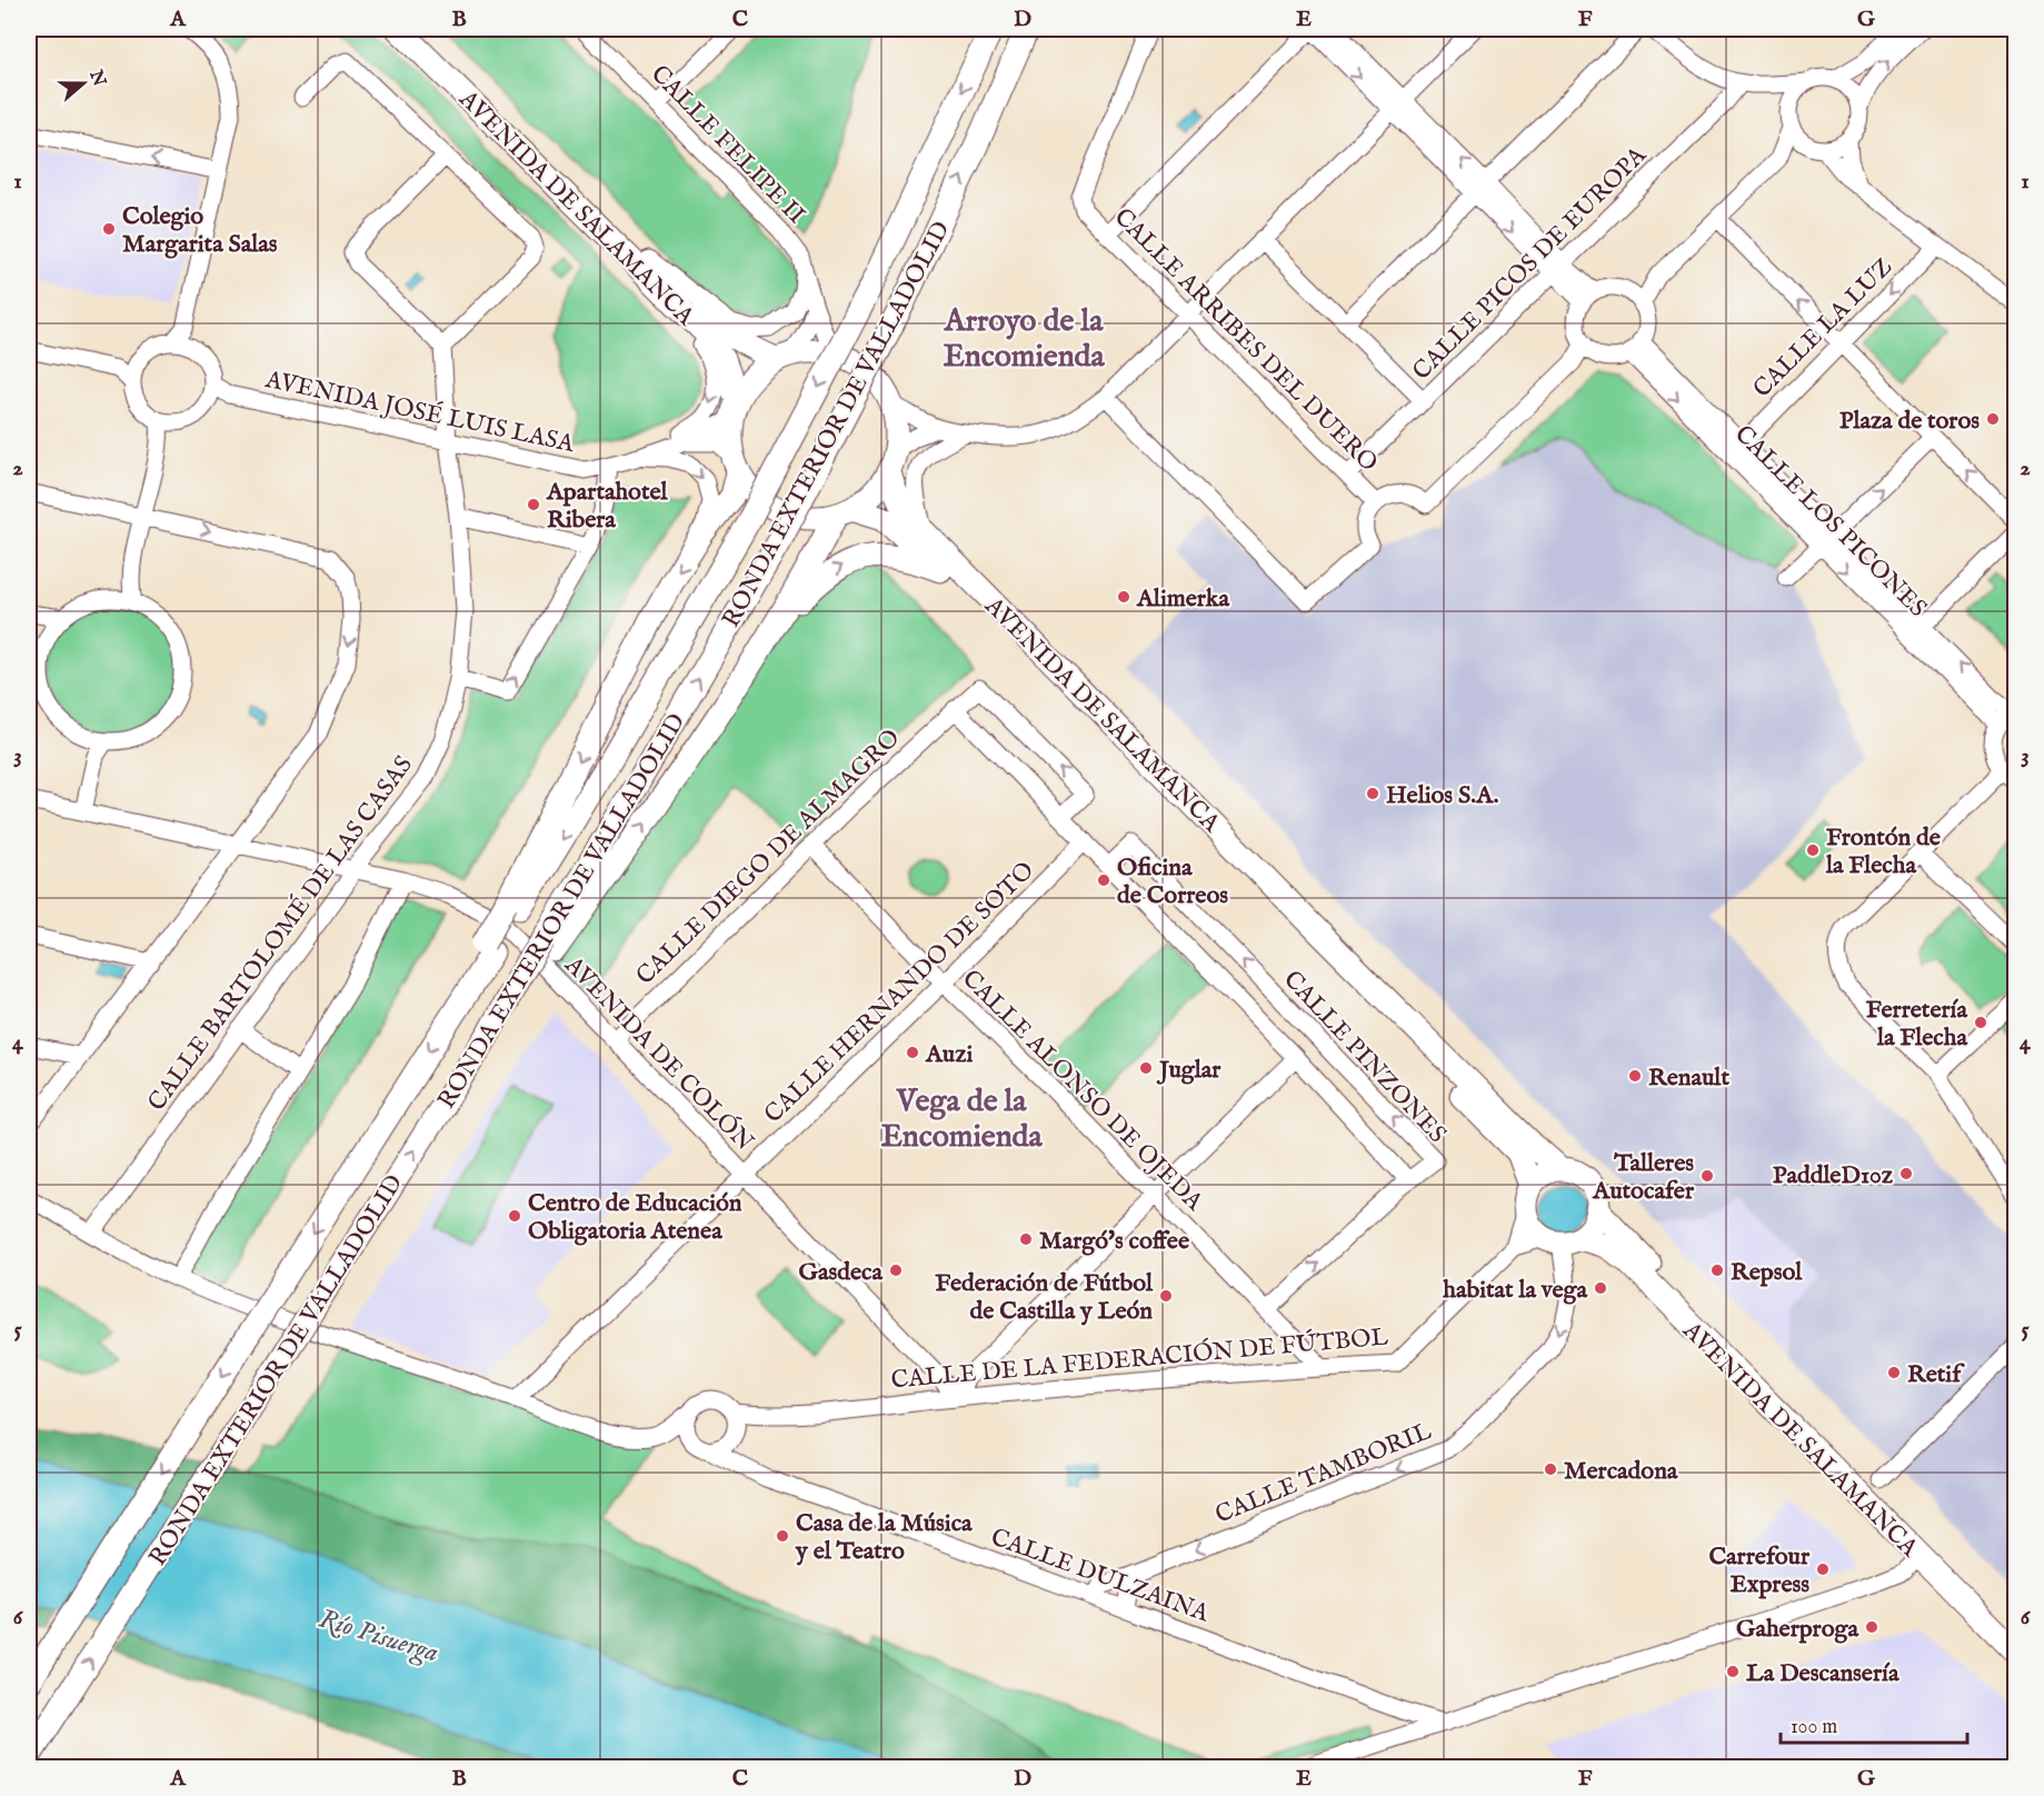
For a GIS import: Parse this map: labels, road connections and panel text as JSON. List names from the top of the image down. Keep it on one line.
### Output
{"streets":{"highway":["AVENIDA DE SALAMANCA","RONDA EXTERIOR DE VALLADOLID"],"street":["CALLE FELIPE II","CALLE PICOS DE EUROPA","CALLE LA LUZ","CALLE ARRIBES DEL DUERO","AVENIDA JOSÉ LUIS LASA","CALLE LOS PICONES","CALLE DIEGO DE ALMAGRO","CALLE BARTOLOMÉ DE LAS CASAS","CALLE HERNANDO DE SOTO","AVENIDA DE COLÓN","CALLE PINZONES","CALLE ALONSO DE OJEDA","CALLE DE LA FEDERACIÓN DE FÚTBOL","CALLE TAMBORIL","CALLE DULZAINA"]},"crossings":[["CALLE FELIPE II","AVENIDA DE SALAMANCA"],["CALLE FELIPE II","AVENIDA JOSÉ LUIS LASA"],["AVENIDA DE SALAMANCA","AVENIDA JOSÉ LUIS LASA"],["AVENIDA DE SALAMANCA","CALLE DE LA FEDERACIÓN DE FÚTBOL"],["AVENIDA DE SALAMANCA","CALLE TAMBORIL"],["CALLE PICOS DE EUROPA","CALLE ARRIBES DEL DUERO"],["CALLE LA LUZ","CALLE LOS PICONES"],["AVENIDA JOSÉ LUIS LASA","CALLE BARTOLOMÉ DE LAS CASAS"],["CALLE DIEGO DE ALMAGRO","AVENIDA DE COLÓN"],["CALLE DIEGO DE ALMAGRO","CALLE ALONSO DE OJEDA"],["CALLE BARTOLOMÉ DE LAS CASAS","AVENIDA DE COLÓN"],["CALLE HERNANDO DE SOTO","AVENIDA DE COLÓN"],["CALLE HERNANDO DE SOTO","CALLE ALONSO DE OJEDA"],["AVENIDA DE COLÓN","CALLE DE LA FEDERACIÓN DE FÚTBOL"],["CALLE PINZONES","CALLE ALONSO DE OJEDA"],["CALLE ALONSO DE OJEDA","CALLE DE LA FEDERACIÓN DE FÚTBOL"],["CALLE DE LA FEDERACIÓN DE FÚTBOL","CALLE TAMBORIL"],["CALLE DE LA FEDERACIÓN DE FÚTBOL","CALLE DULZAINA"],["CALLE TAMBORIL","CALLE DULZAINA"]],"one_way":["CALLE LA LUZ","CALLE TAMBORIL"],"districts":["Arroyo de la Encomienda","Vega de la Encomienda"],"water":["Río Pisuerga"],"places":["Colegio Margarita Salas","Plaza de toros","Apartahotel Ribera","Alimerka","Helios S.A.","Frontón de la Flecha","Oficina de Correos","Ferretería la Flecha","Auzi","Juglar","Renault","PaddleD10z","Talleres Autocafer","Centro de Educación Obligatoria Atenea","Margó's coffee","Gasdeca","Repsol","habitat la vega","Federación de Fútbol de Castilla y León","Retif","Mercadona","Casa de la Música y el Teatro","Carrefour Express","Gaherproga","La Descansería"],"scale_bar":"100 m","north":"right","grid":{"columns":["A","B","C","D","E","F","G"],"rows":["1","2","3","4","5","6"]}}
